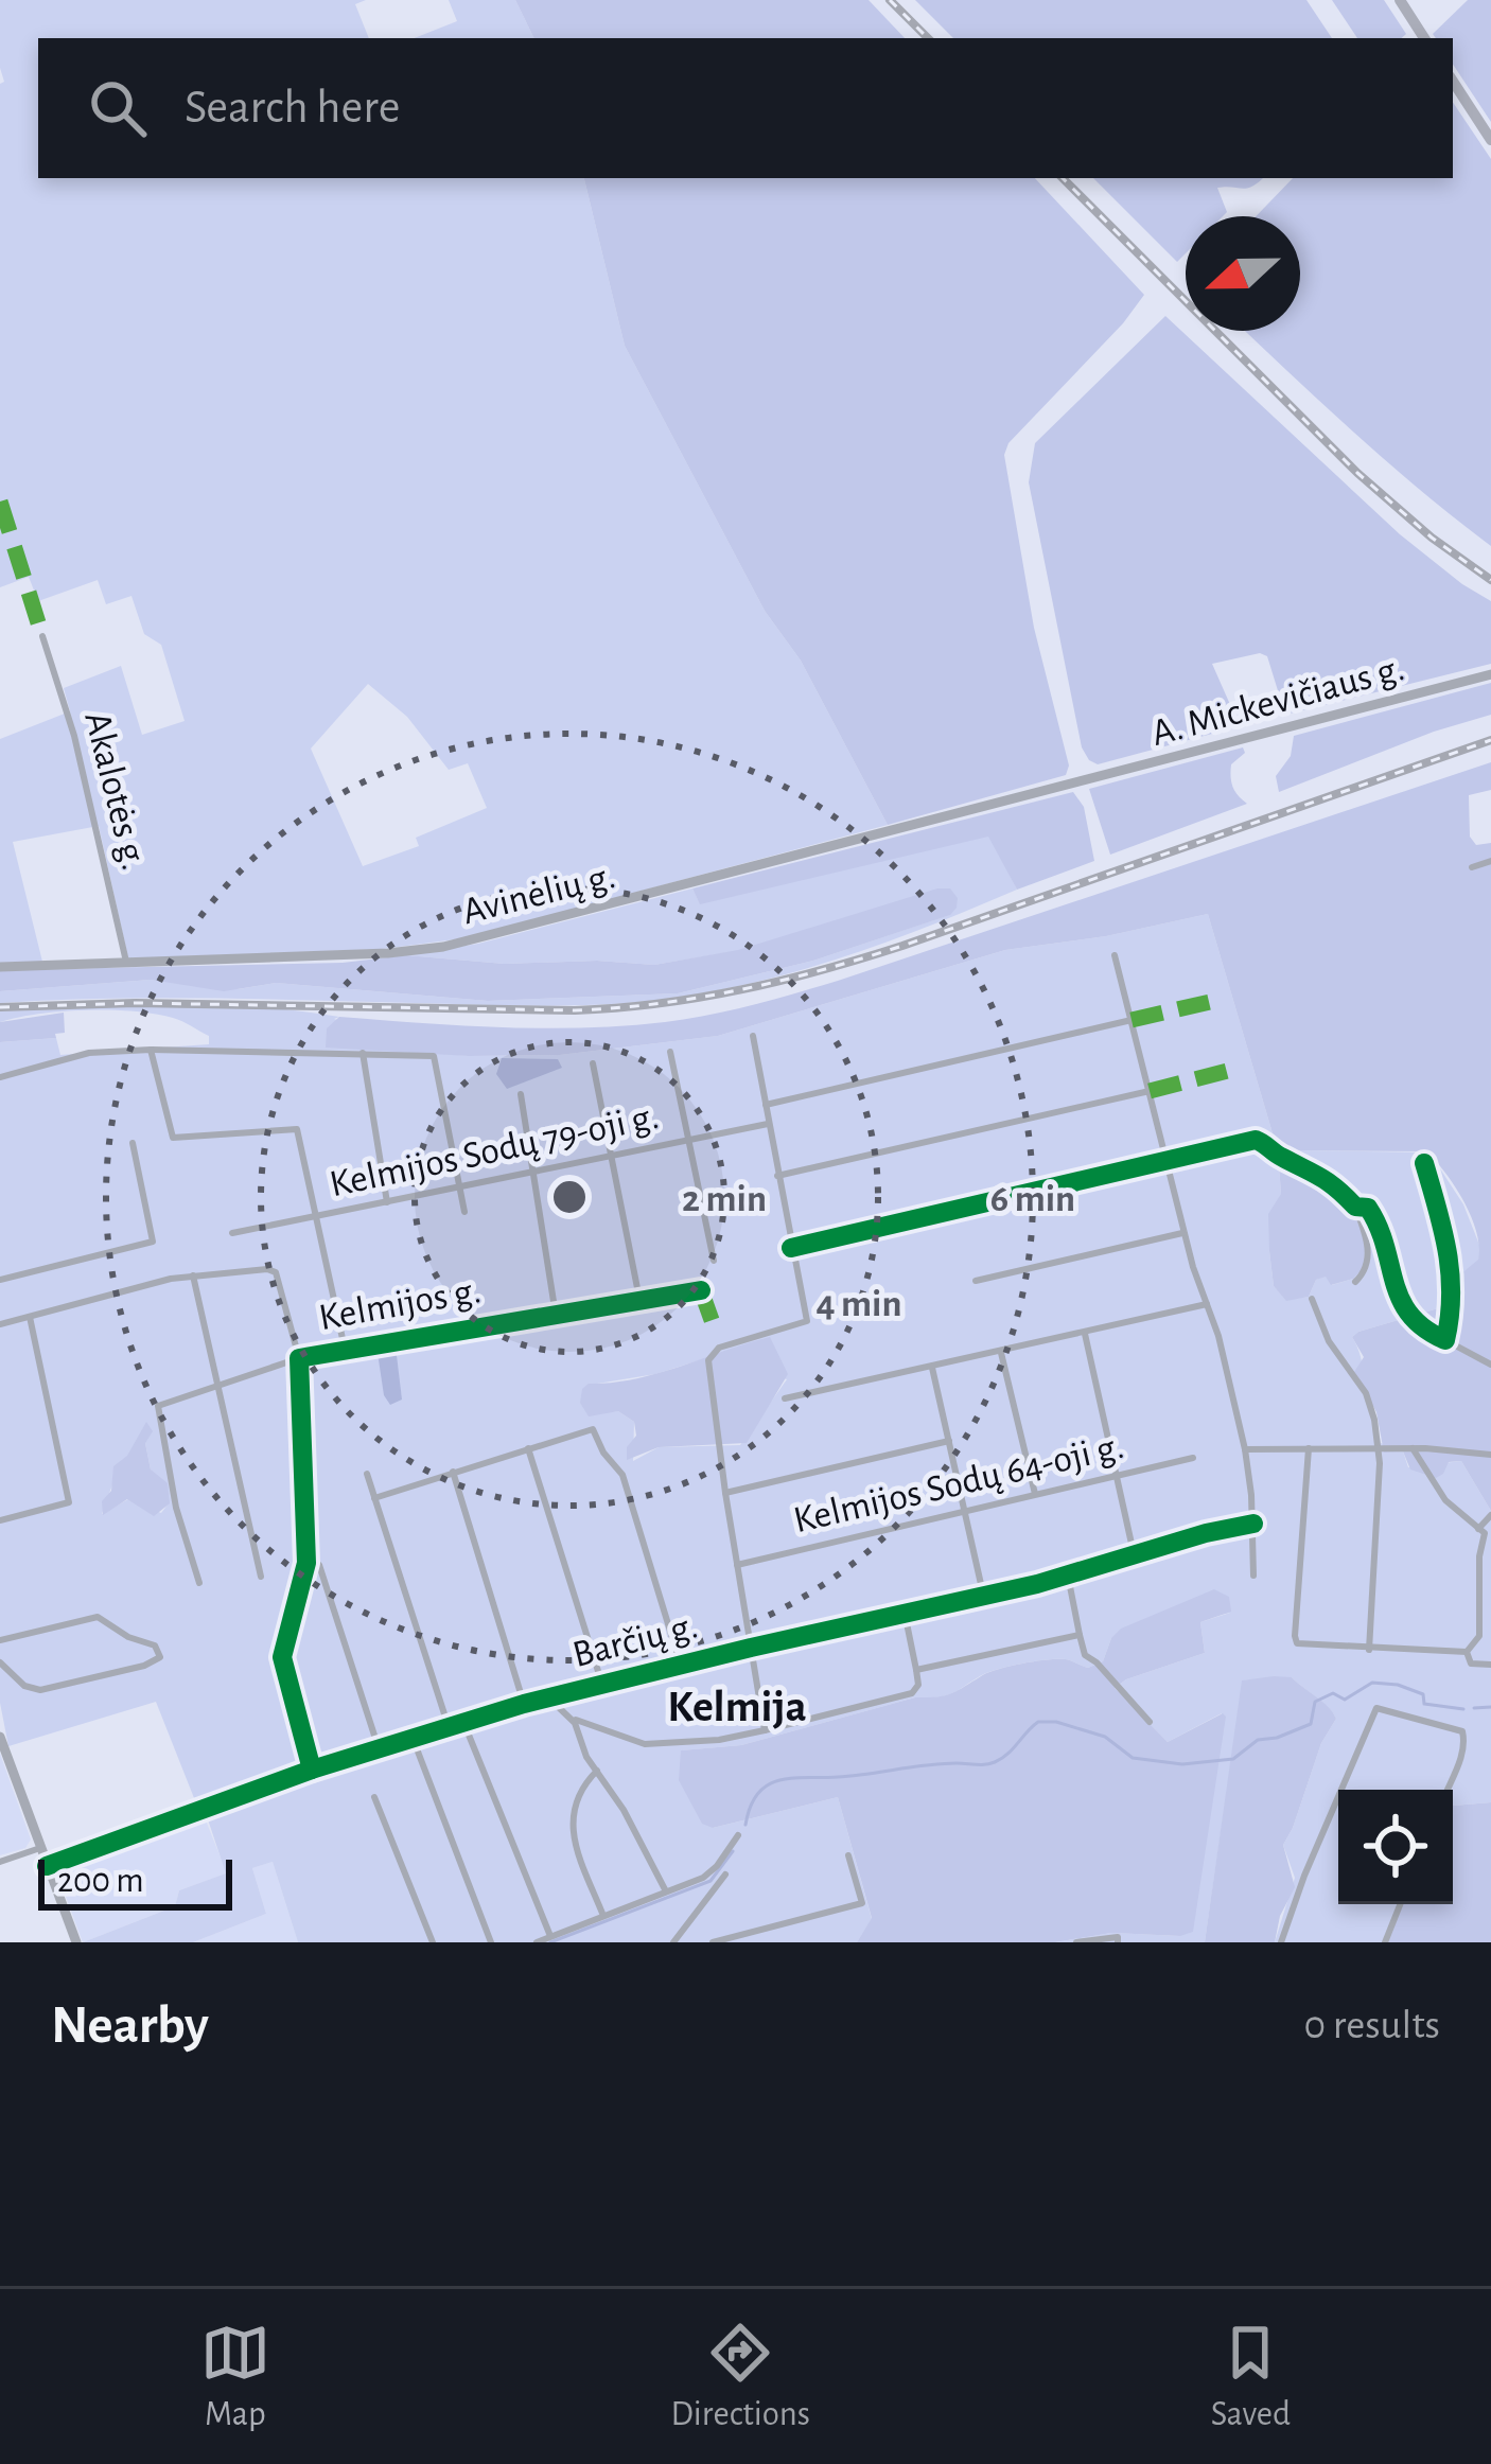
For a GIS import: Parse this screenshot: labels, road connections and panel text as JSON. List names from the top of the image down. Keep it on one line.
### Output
{"streets":{"main road":["A. Mickevičiaus g.","Avinėlių g."],"street":["Akalotės g.","Kelmijos Sodų 79-oji g.","Kelmijos g.","Kelmijos Sodų 64-oji g.","Barčių g."]},"crossings":[["A. Mickevičiaus g.","Avinėlių g."],["Akalotės g.","Avinėlių g."],["Kelmijos g.","Barčių g."]],"districts":["Kelmija"],"scale_bar":"200 m","north":"left","page":{"search":"Search here","scale":"200 m","heading":["Nearby","0 results"],"nav":["Map","Directions","Saved"]},"rings":["2 min","6 min","4 min"]}
